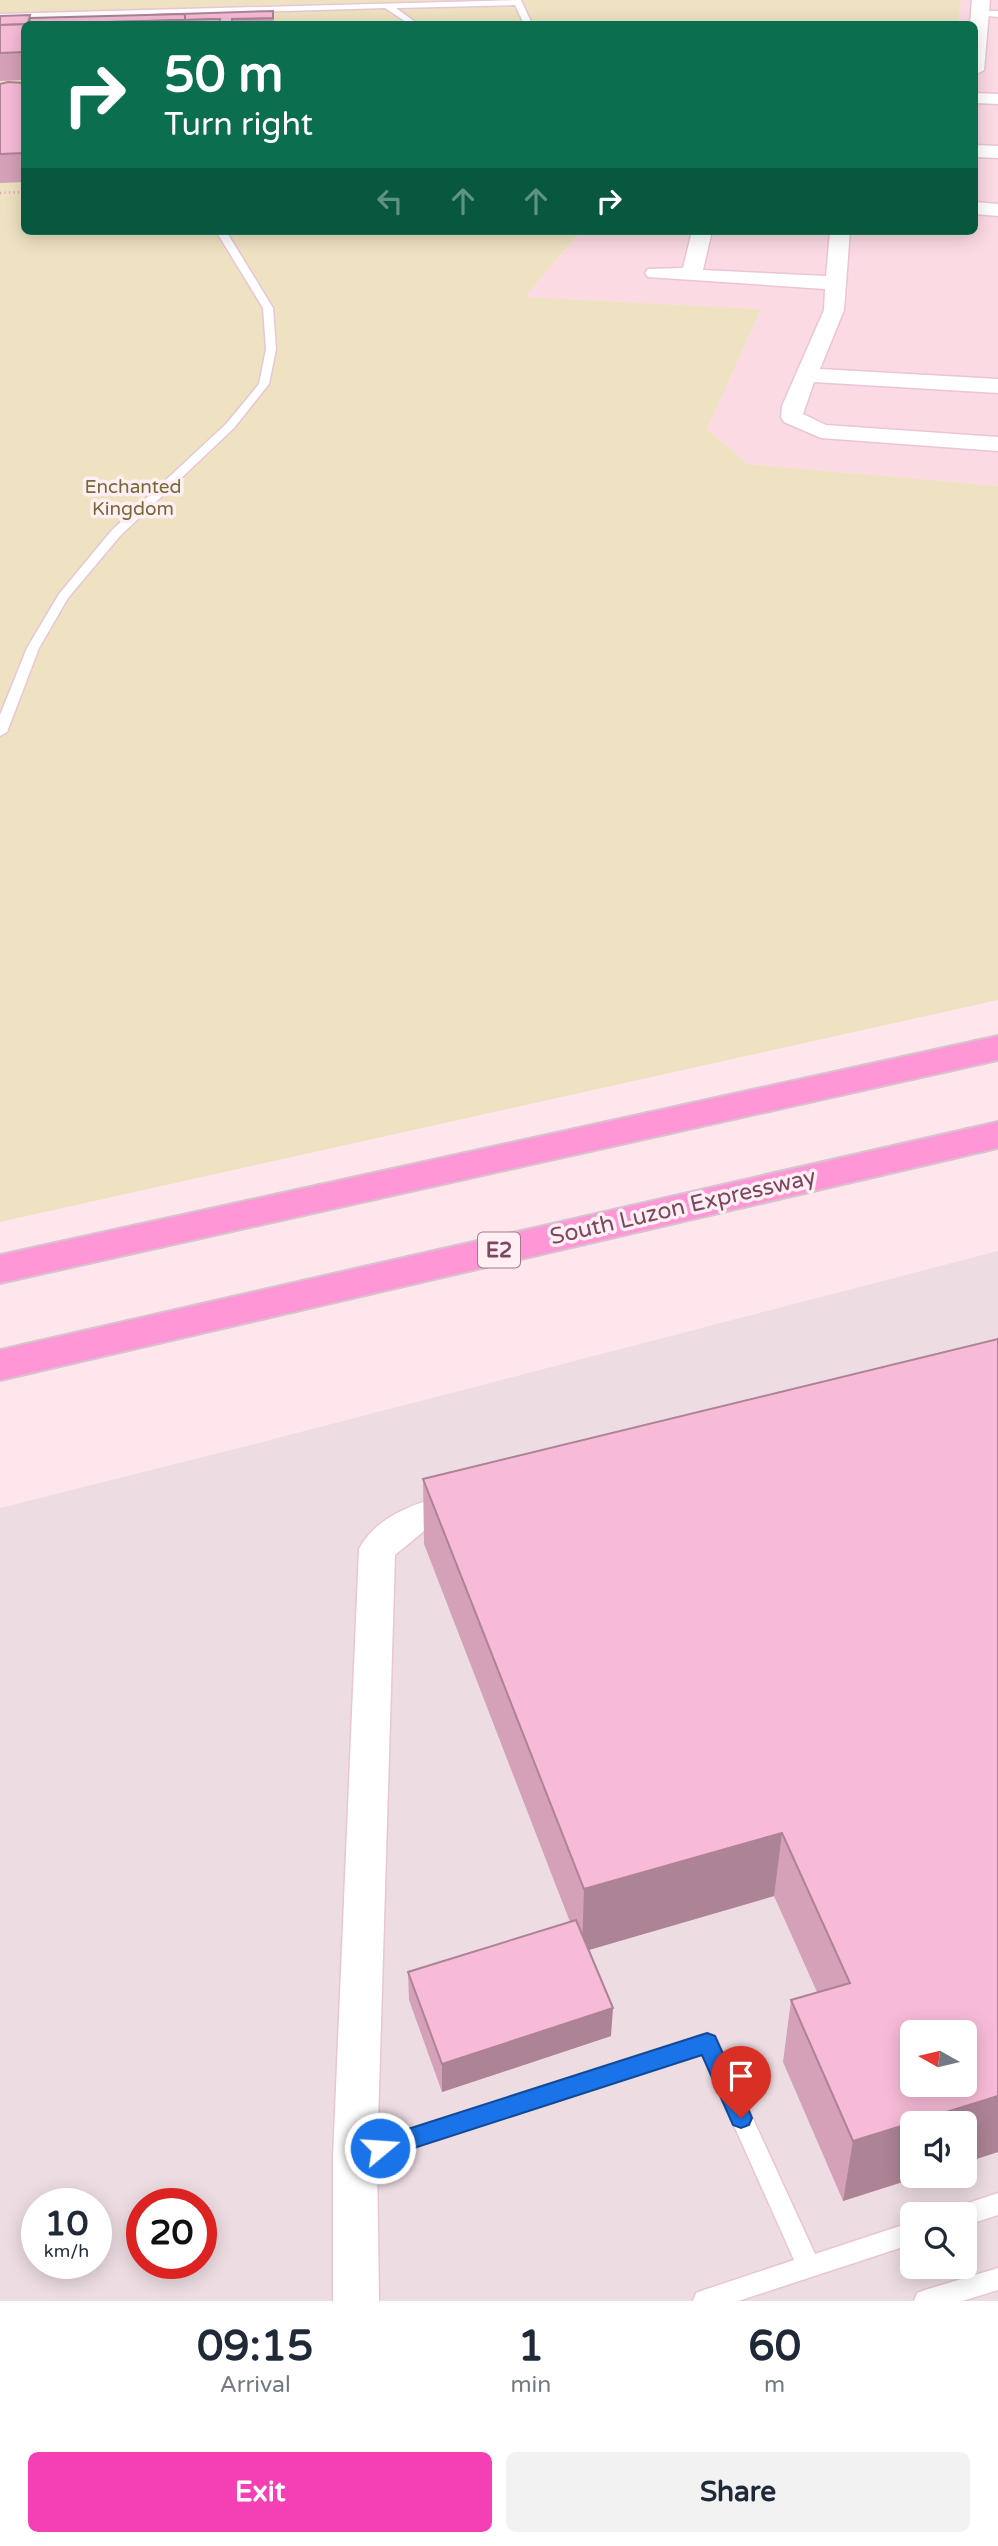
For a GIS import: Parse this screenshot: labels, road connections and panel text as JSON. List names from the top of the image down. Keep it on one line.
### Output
{"streets":{"highway":["South Luzon Expressway","E2"]},"parks":["Enchanted Kingdom"],"north":"left","page":{"turn":["50 m","Turn right"],"speed":"10 km/h","limit":"20","eta":["09:15","Arrival","1","min","60","m"],"buttons":["Exit","Share"]}}
